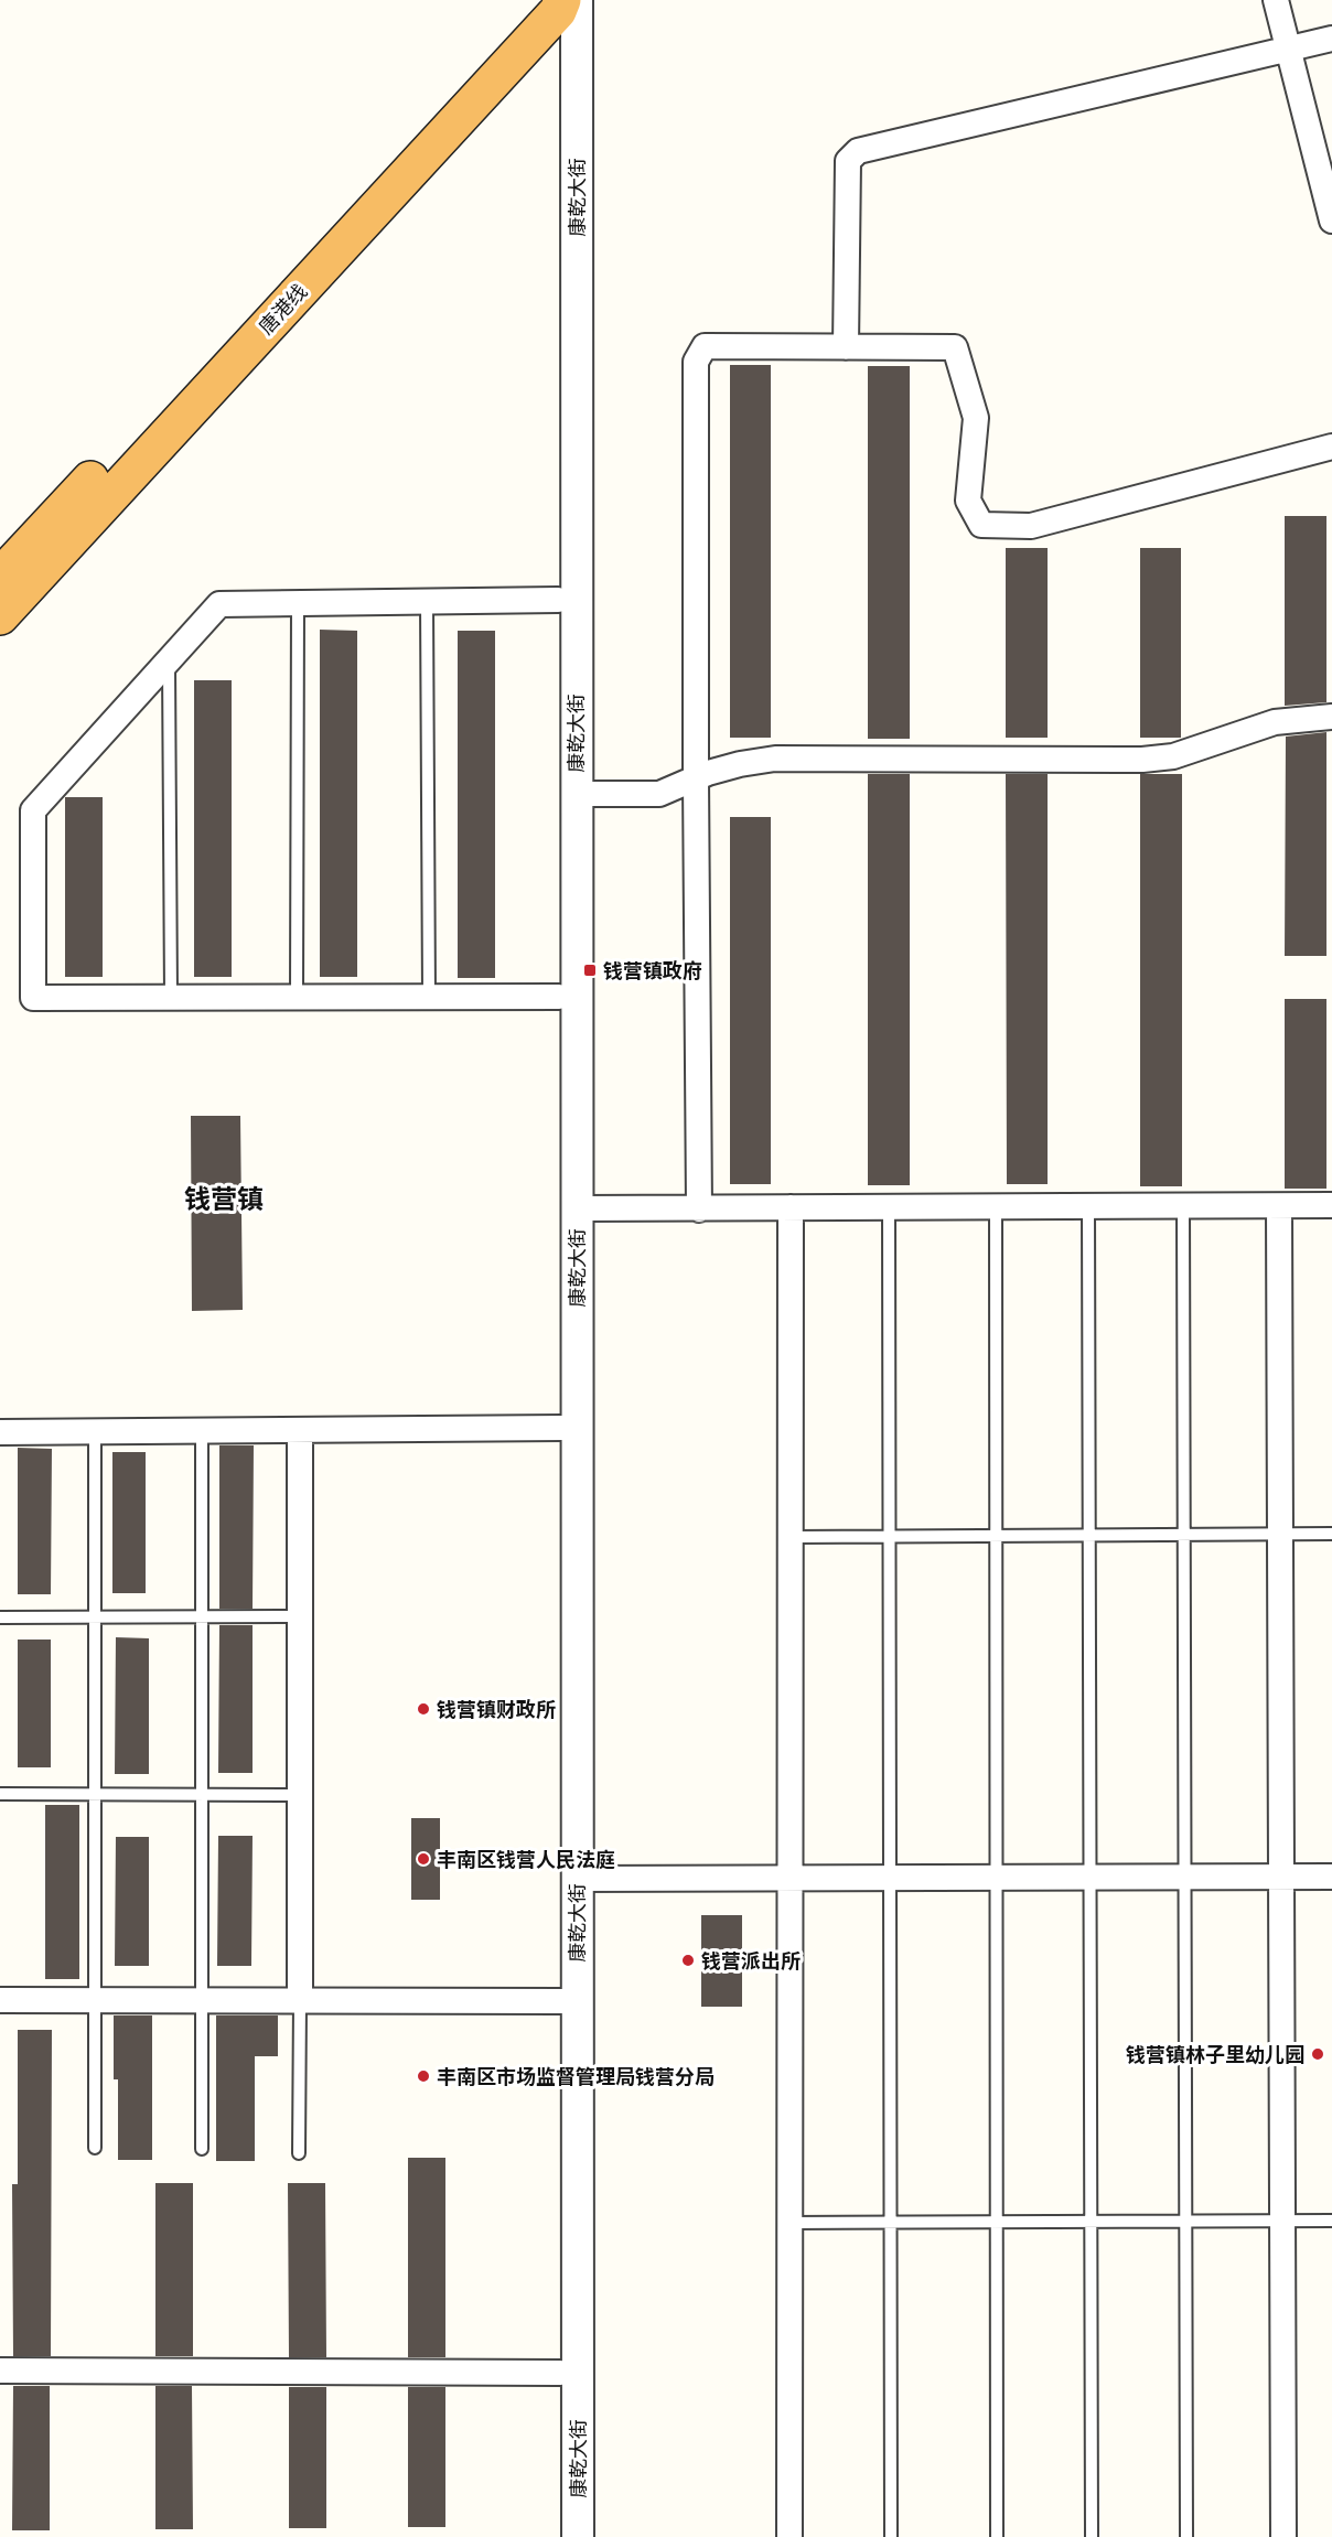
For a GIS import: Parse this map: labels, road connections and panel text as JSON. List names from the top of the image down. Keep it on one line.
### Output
{"streets":{"highway":["唐港线"],"street":["康乾大街"]},"crossings":[["康乾大街","唐港线"]],"districts":["钱营镇"],"places":{"transit":["钱营镇政府"],"other":["钱营镇财政所","丰南区钱营人民法庭","钱营派出所","钱营镇林子里幼儿园","丰南区市场监督管理局钱营分局"]}}
